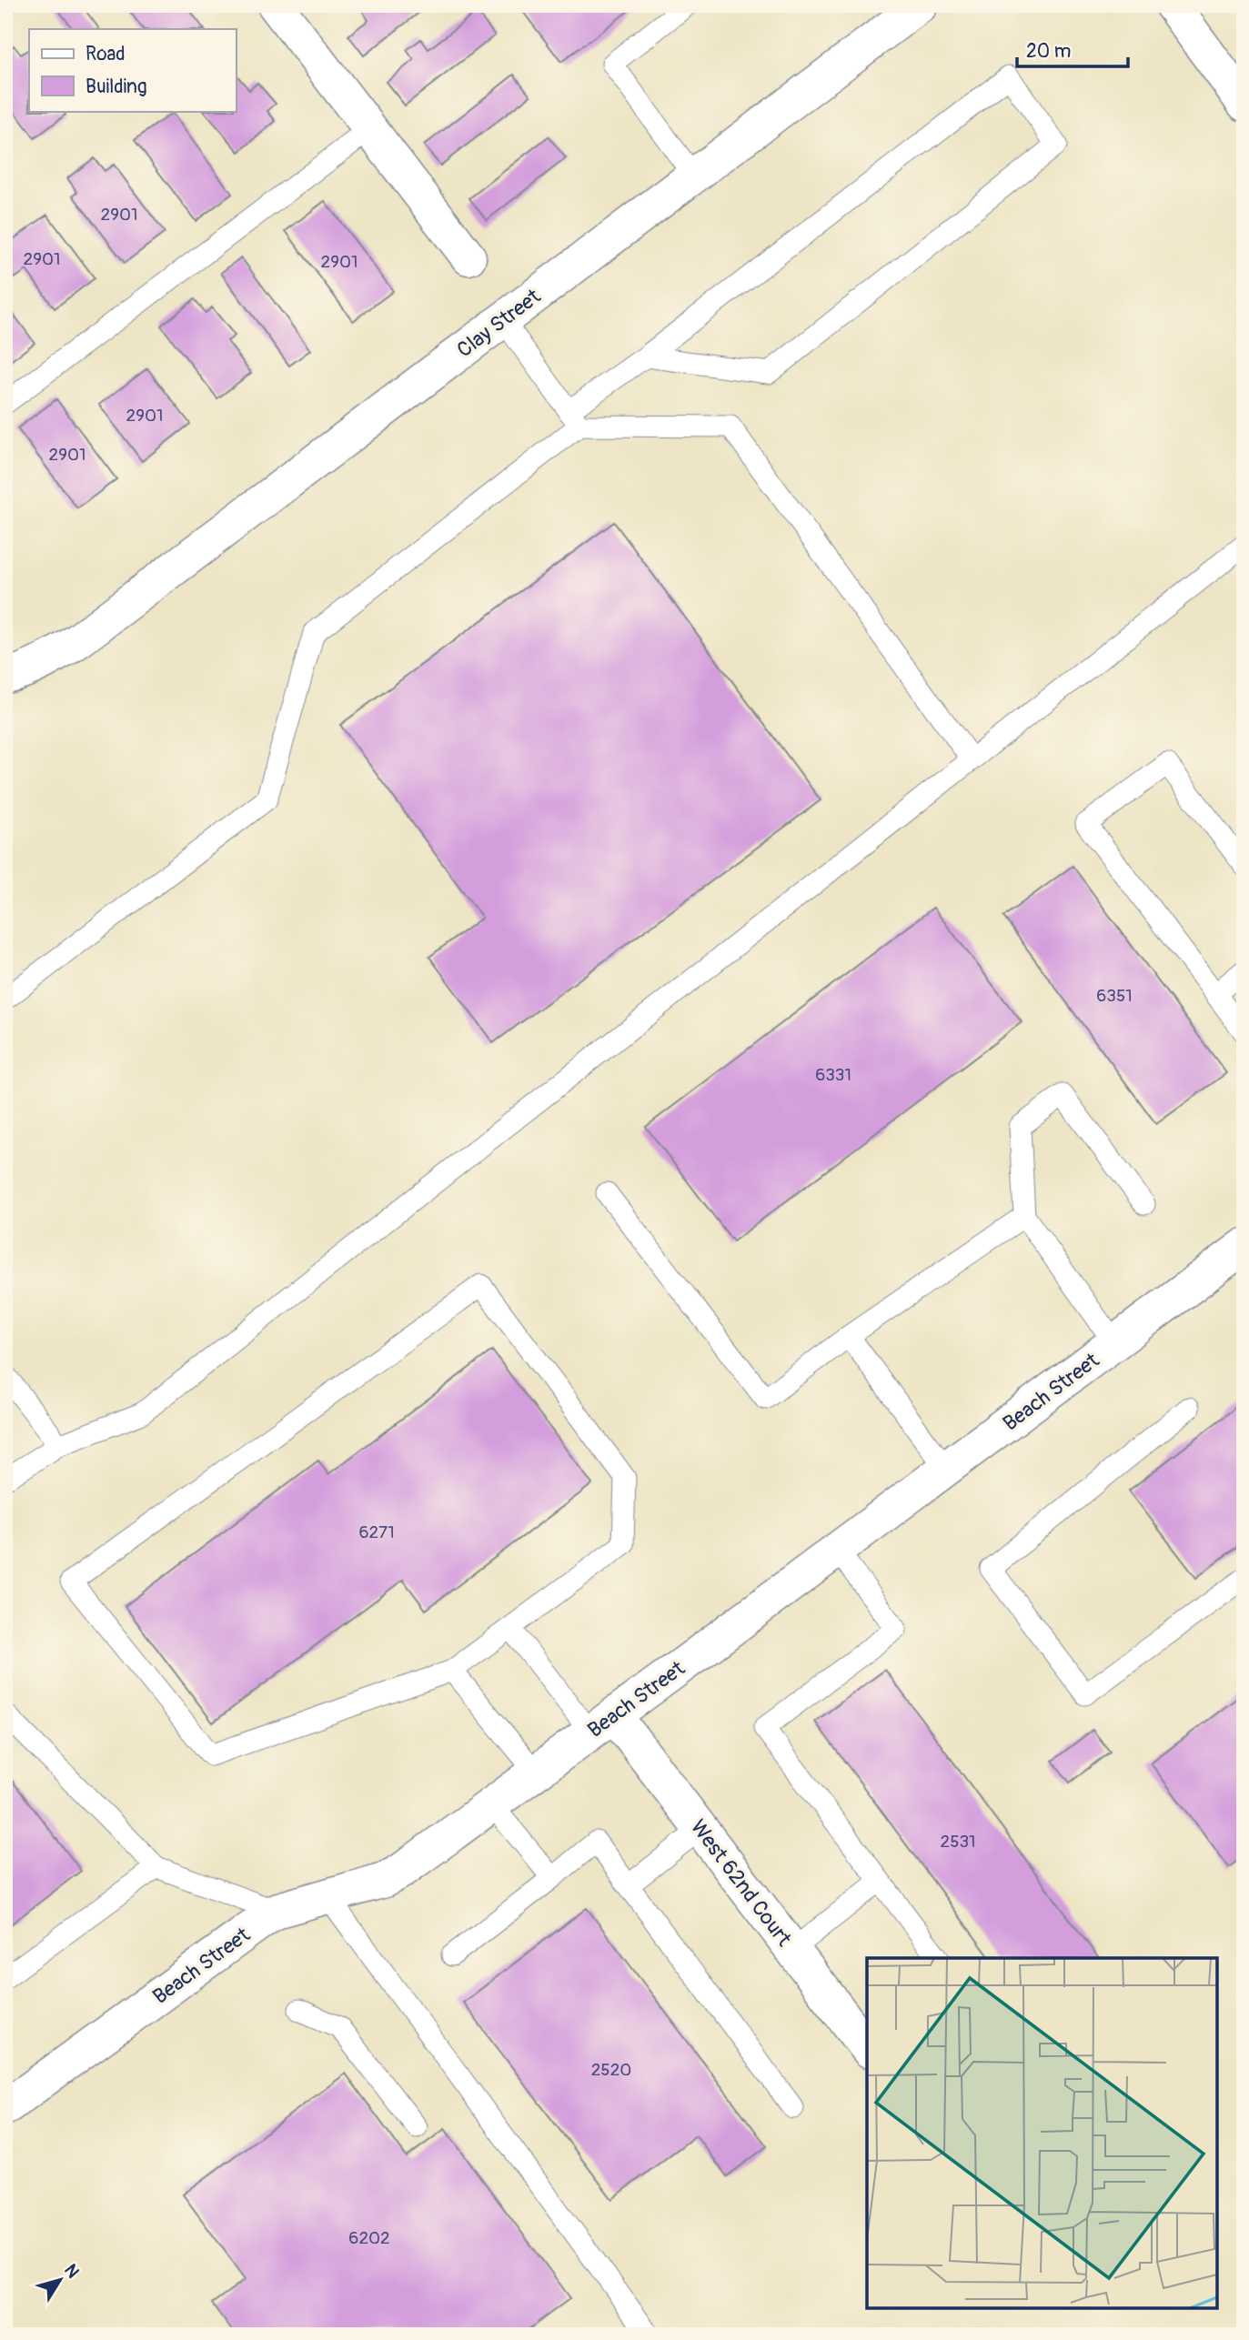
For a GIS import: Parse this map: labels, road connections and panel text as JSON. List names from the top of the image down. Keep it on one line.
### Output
{"streets":{"street":["Clay Street","Beach Street","West 62nd Court"]},"crossings":[["Beach Street","West 62nd Court"]],"house_numbers":["2901","2901","2901","2901","2901","6351","6331","6271","2531","2520","6202"],"legend":["Road","Building"],"scale_bar":"20 m","north":"top right"}
